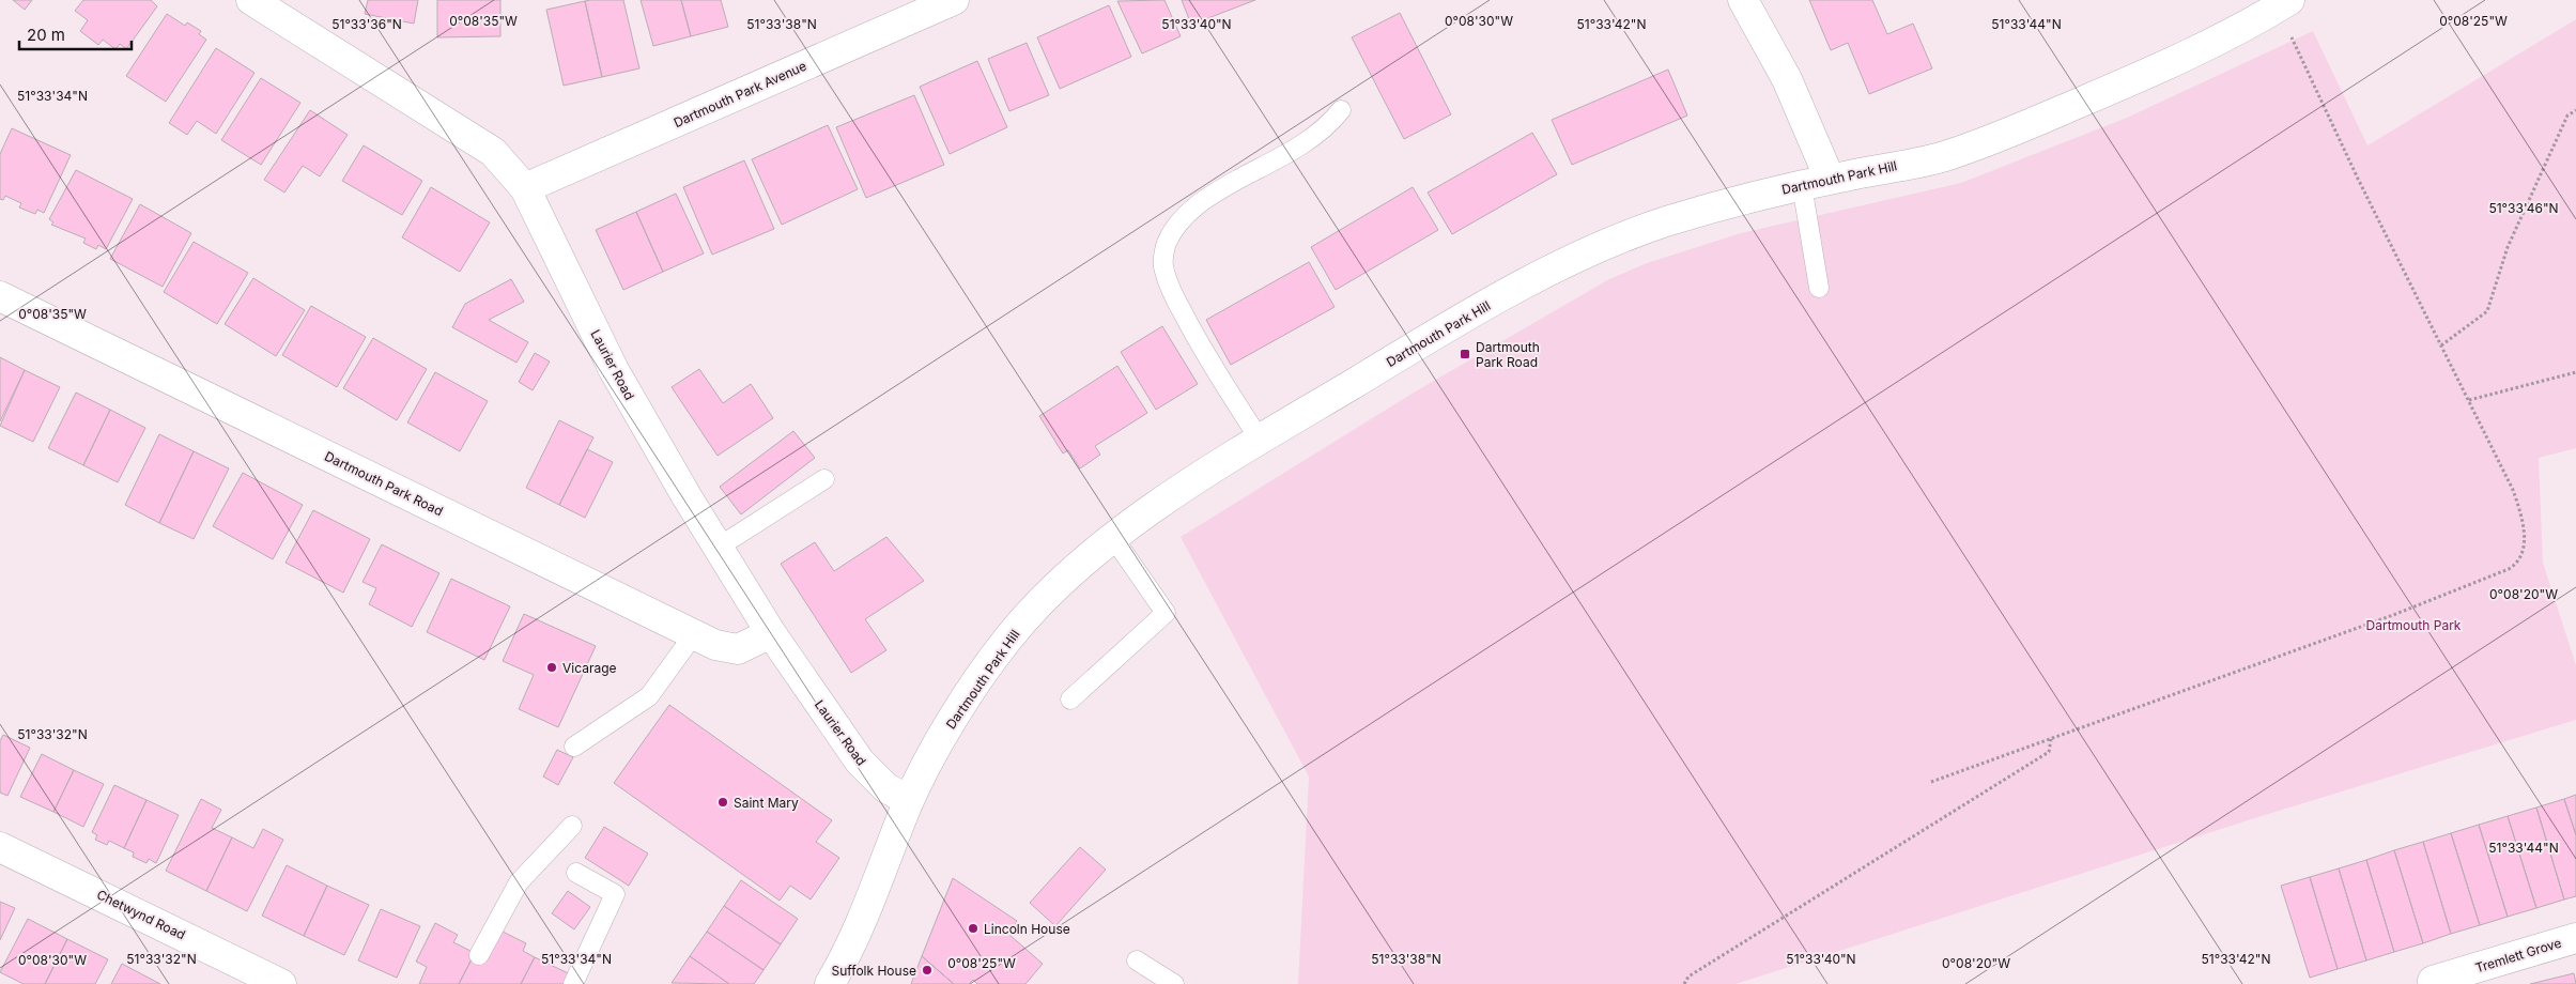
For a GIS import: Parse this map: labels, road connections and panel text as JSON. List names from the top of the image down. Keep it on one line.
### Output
{"streets":{"street":["Dartmouth Park Avenue","Dartmouth Park Hill","Laurier Road","Dartmouth Park Road","Chetwynd Road","Tremlett Grove"]},"crossings":[["Dartmouth Park Avenue","Laurier Road"],["Dartmouth Park Hill","Laurier Road"],["Laurier Road","Dartmouth Park Road"]],"parks":["Dartmouth Park"],"places":{"transit":["Dartmouth Park Road"],"other":["Vicarage","Saint Mary","Lincoln House","Suffolk House"]},"scale_bar":"20 m","coordinates":["0°08'35\"W","0°08'30\"W","0°08'25\"W","51°33'44\"N","51°33'36\"N","51°33'38\"N","51°33'40\"N","51°33'42\"N","51°33'34\"N","51°33'46\"N","0°08'20\"W","51°33'32\"N"]}
